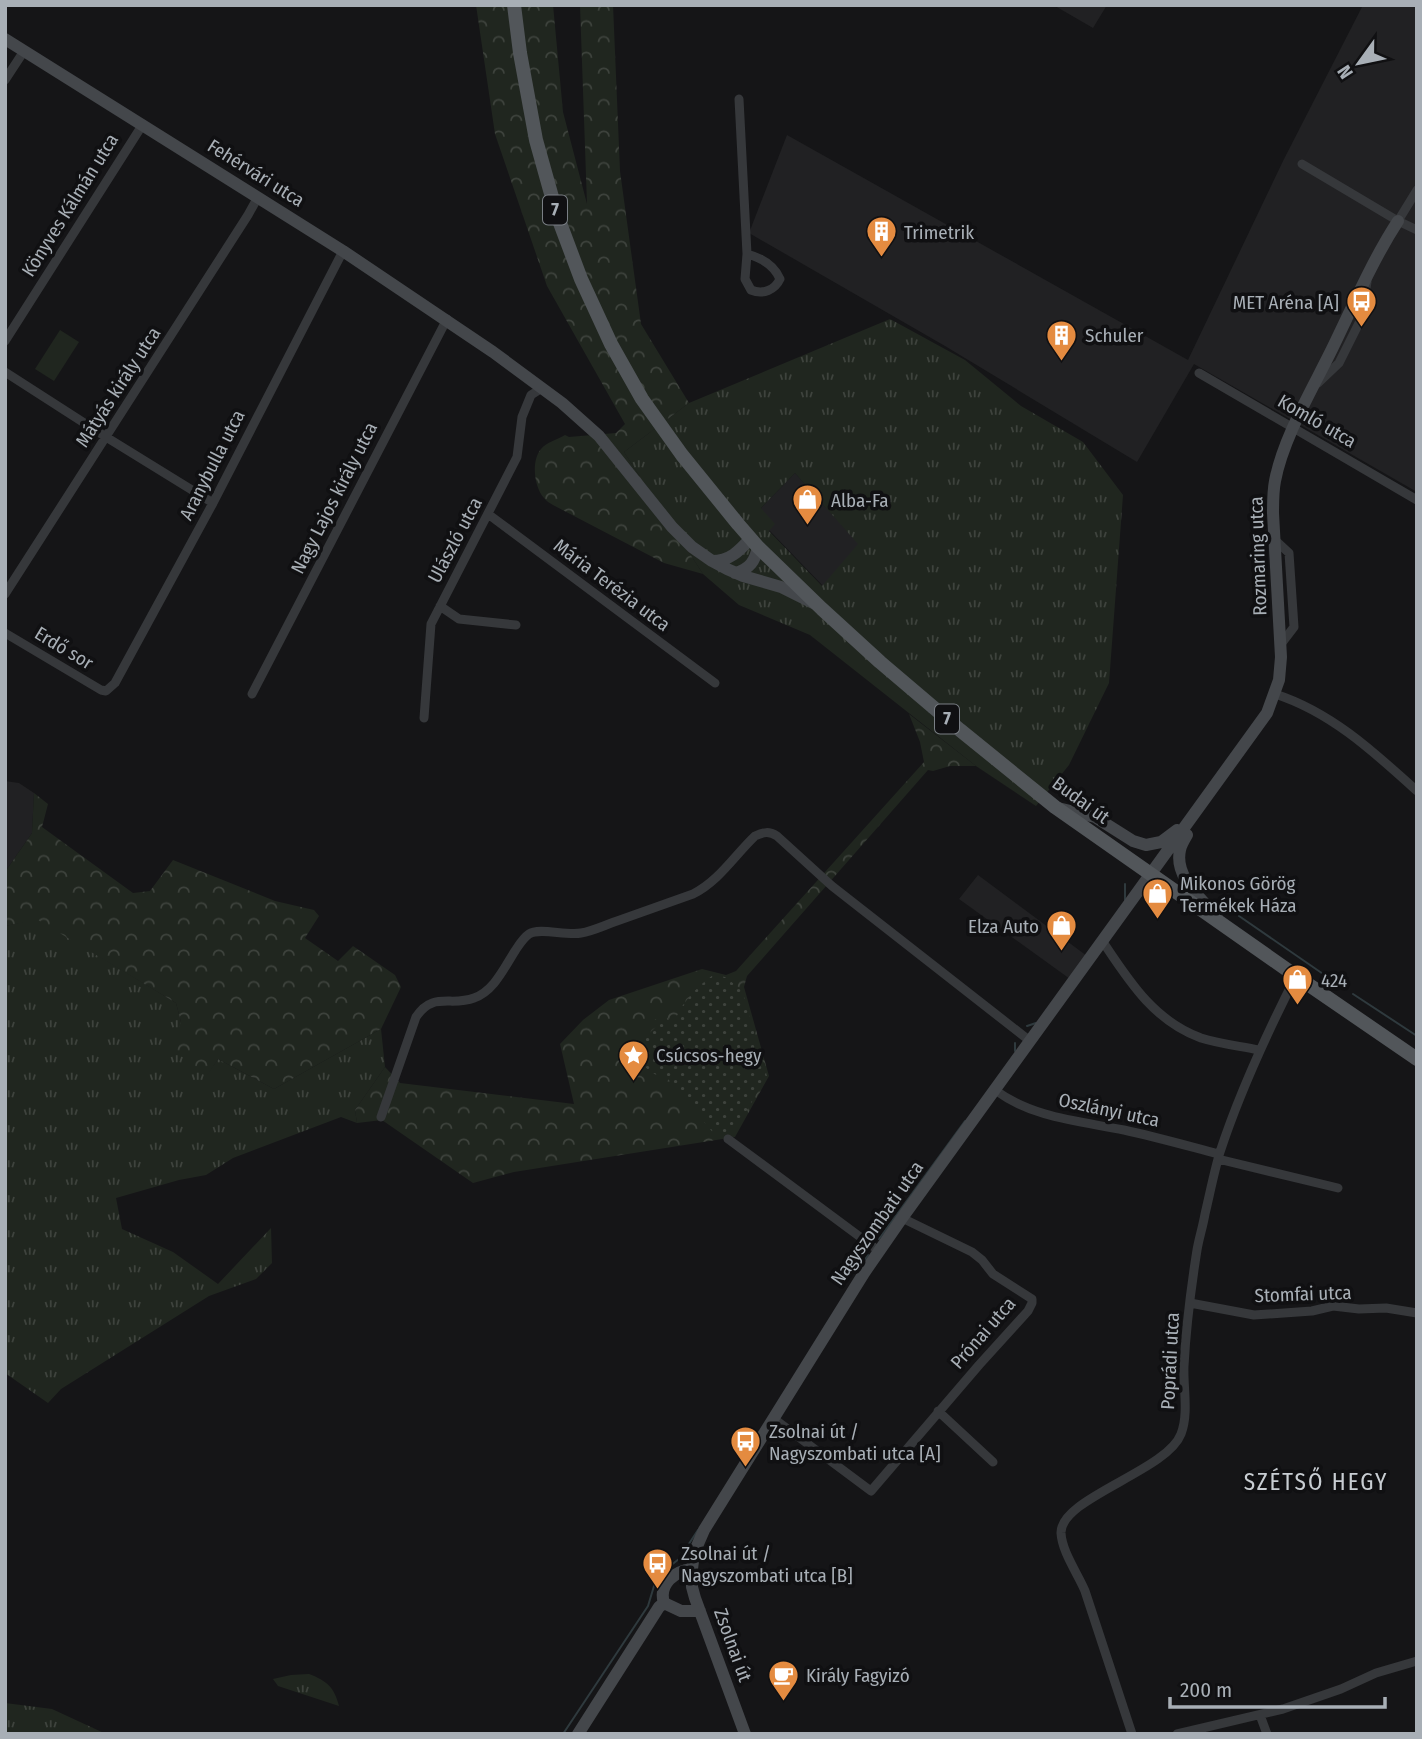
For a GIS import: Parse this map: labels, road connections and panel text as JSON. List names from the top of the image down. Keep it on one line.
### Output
{"streets":{"main road":["7","Budai út"],"street":["Fehérvári utca","Könyves Kálmán utca","Mátyás király utca","Komló utca","Aranybulla utca","Nagy Lajos király utca","Ulászló utca","Rozmaring utca","Mária Terézia utca","Erdő sor","Oszlányi utca","Nagyszombati utca","Stomfai utca","Prónai utca","Poprádi utca","Zsolnai út"]},"crossings":[["Fehérvári utca","Könyves Kálmán utca"],["Fehérvári utca","Mátyás király utca"],["Fehérvári utca","Aranybulla utca"],["Fehérvári utca","Nagy Lajos király utca"],["Fehérvári utca","Ulászló utca"],["Fehérvári utca","Budai út"],["7","Budai út"],["Komló utca","Rozmaring utca"],["Aranybulla utca","Erdő sor"],["Ulászló utca","Mária Terézia utca"],["Rozmaring utca","Budai út"],["Rozmaring utca","Nagyszombati utca"],["Budai út","Nagyszombati utca"],["Budai út","Poprádi utca"],["Oszlányi utca","Nagyszombati utca"],["Oszlányi utca","Poprádi utca"],["Nagyszombati utca","Prónai utca"],["Nagyszombati utca","Zsolnai út"],["Stomfai utca","Poprádi utca"]],"districts":["SZÉTSŐ HEGY"],"places":{"building":["Trimetrik","Schuler"],"bus stop":["MET Aréna [A]","Zsolnai út / Nagyszombati utca [A]","Zsolnai út / Nagyszombati utca [B]"],"shop":["Alba-Fa","Mikonos Görög Termékek Háza","Elza Auto","424"],"place":["Csúcsos-hegy"],"cafe":["Király Fagyizó"]},"scale_bar":"200 m","north":"bottom left"}
